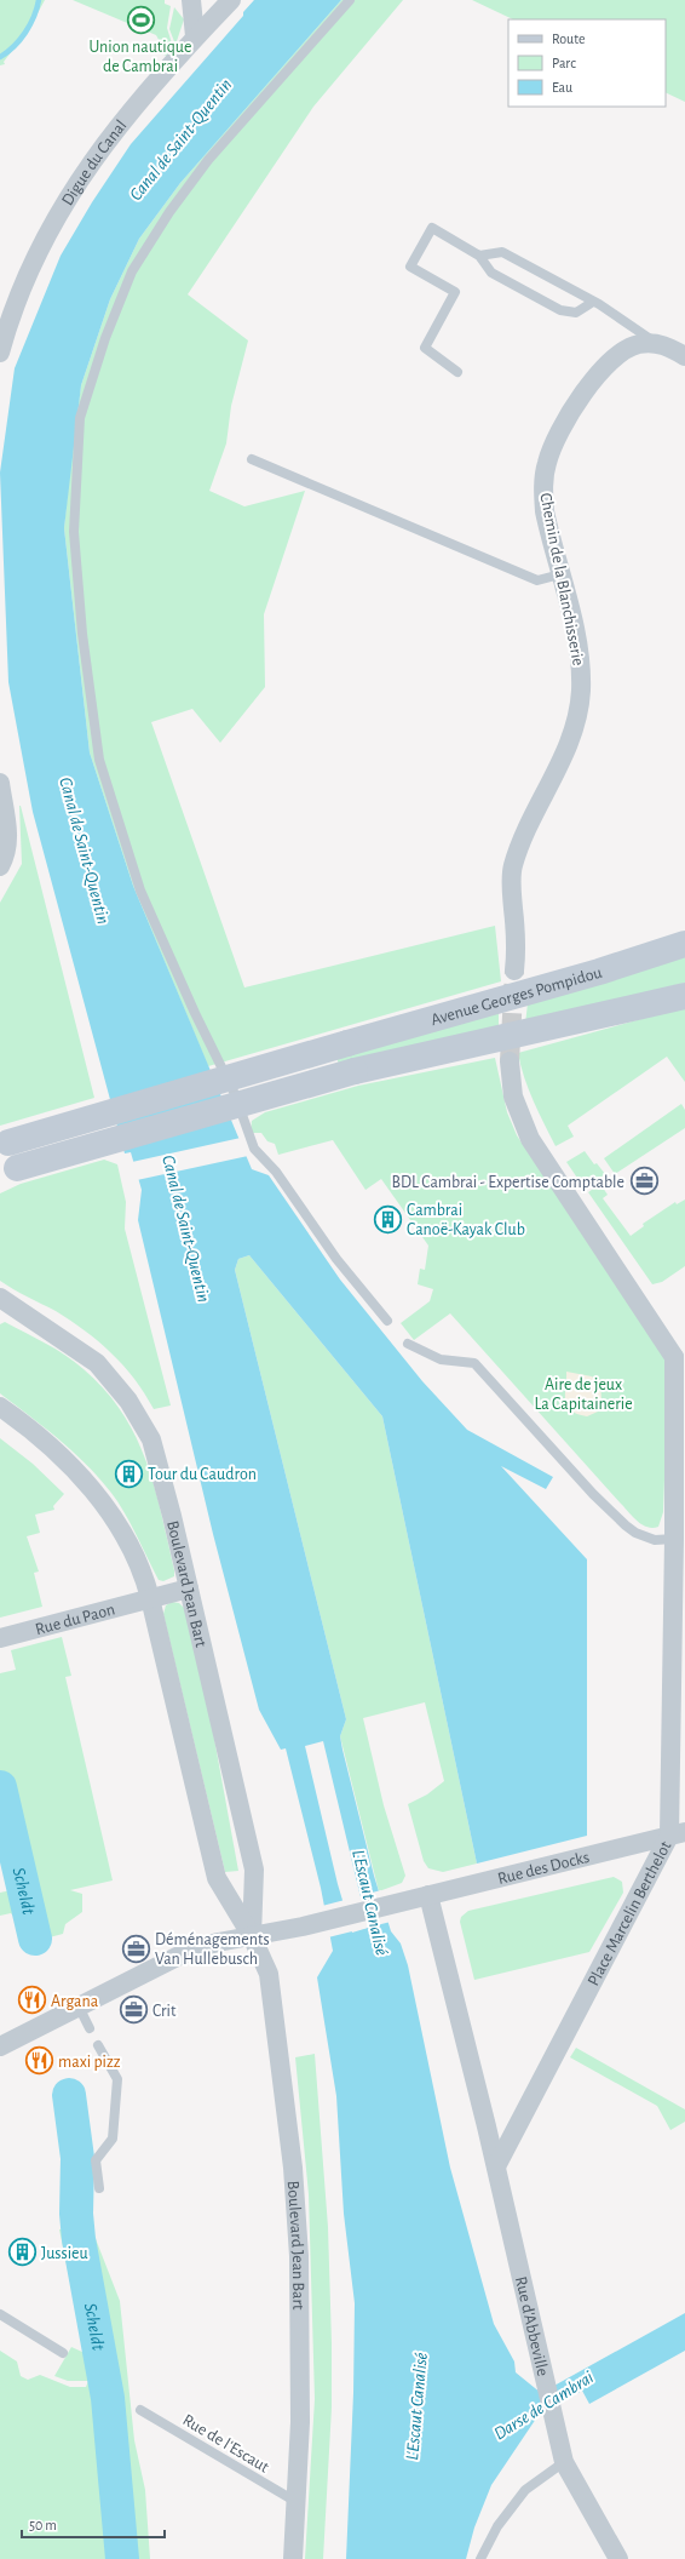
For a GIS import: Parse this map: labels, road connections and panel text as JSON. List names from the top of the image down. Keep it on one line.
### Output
{"streets":{"main road":["Avenue Georges Pompidou"],"street":["Digue du Canal","Chemin de la Blanchisserie","Boulevard Jean Bart","Rue du Paon","Rue des Docks","Place Marcelin Berthelot","Rue d'Abbeville"],"lane":["Rue de l'Escaut"]},"crossings":[["Boulevard Jean Bart","Rue du Paon"],["Boulevard Jean Bart","Rue des Docks"],["Boulevard Jean Bart","Rue de l'Escaut"],["Rue des Docks","Place Marcelin Berthelot"],["Place Marcelin Berthelot","Rue d'Abbeville"]],"water":["Canal de Saint-Quentin","Scheldt","L'Escaut Canalisé","Darse de Cambrai"],"parks":["Aire de jeux La Capitainerie"],"places":{"sports":["Union nautique de Cambrai"],"office":["BDL Cambrai - Expertise Comptable","Déménagements Van Hullebusch","Crit"],"building":["Cambrai Canoë-Kayak Club","Tour du Caudron","Jussieu"],"restaurant":["Argana","maxi pizz"]},"legend":["Route","Parc","Eau"],"scale_bar":"50 m"}
